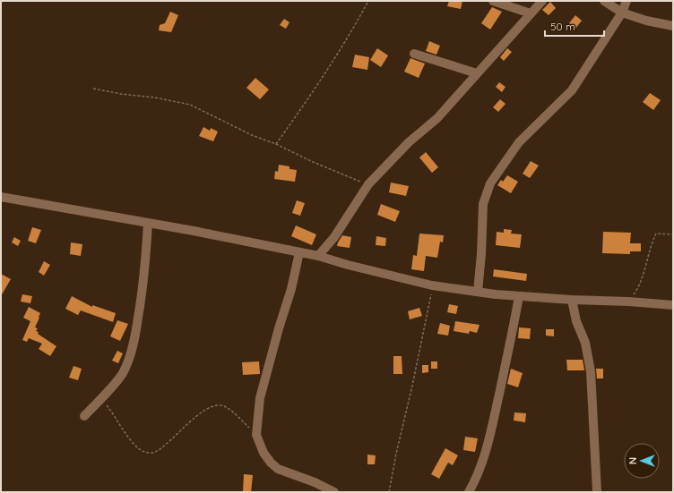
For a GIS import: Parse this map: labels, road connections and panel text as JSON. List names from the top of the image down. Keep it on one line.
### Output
{"scale_bar":"50 m","north":"left"}
